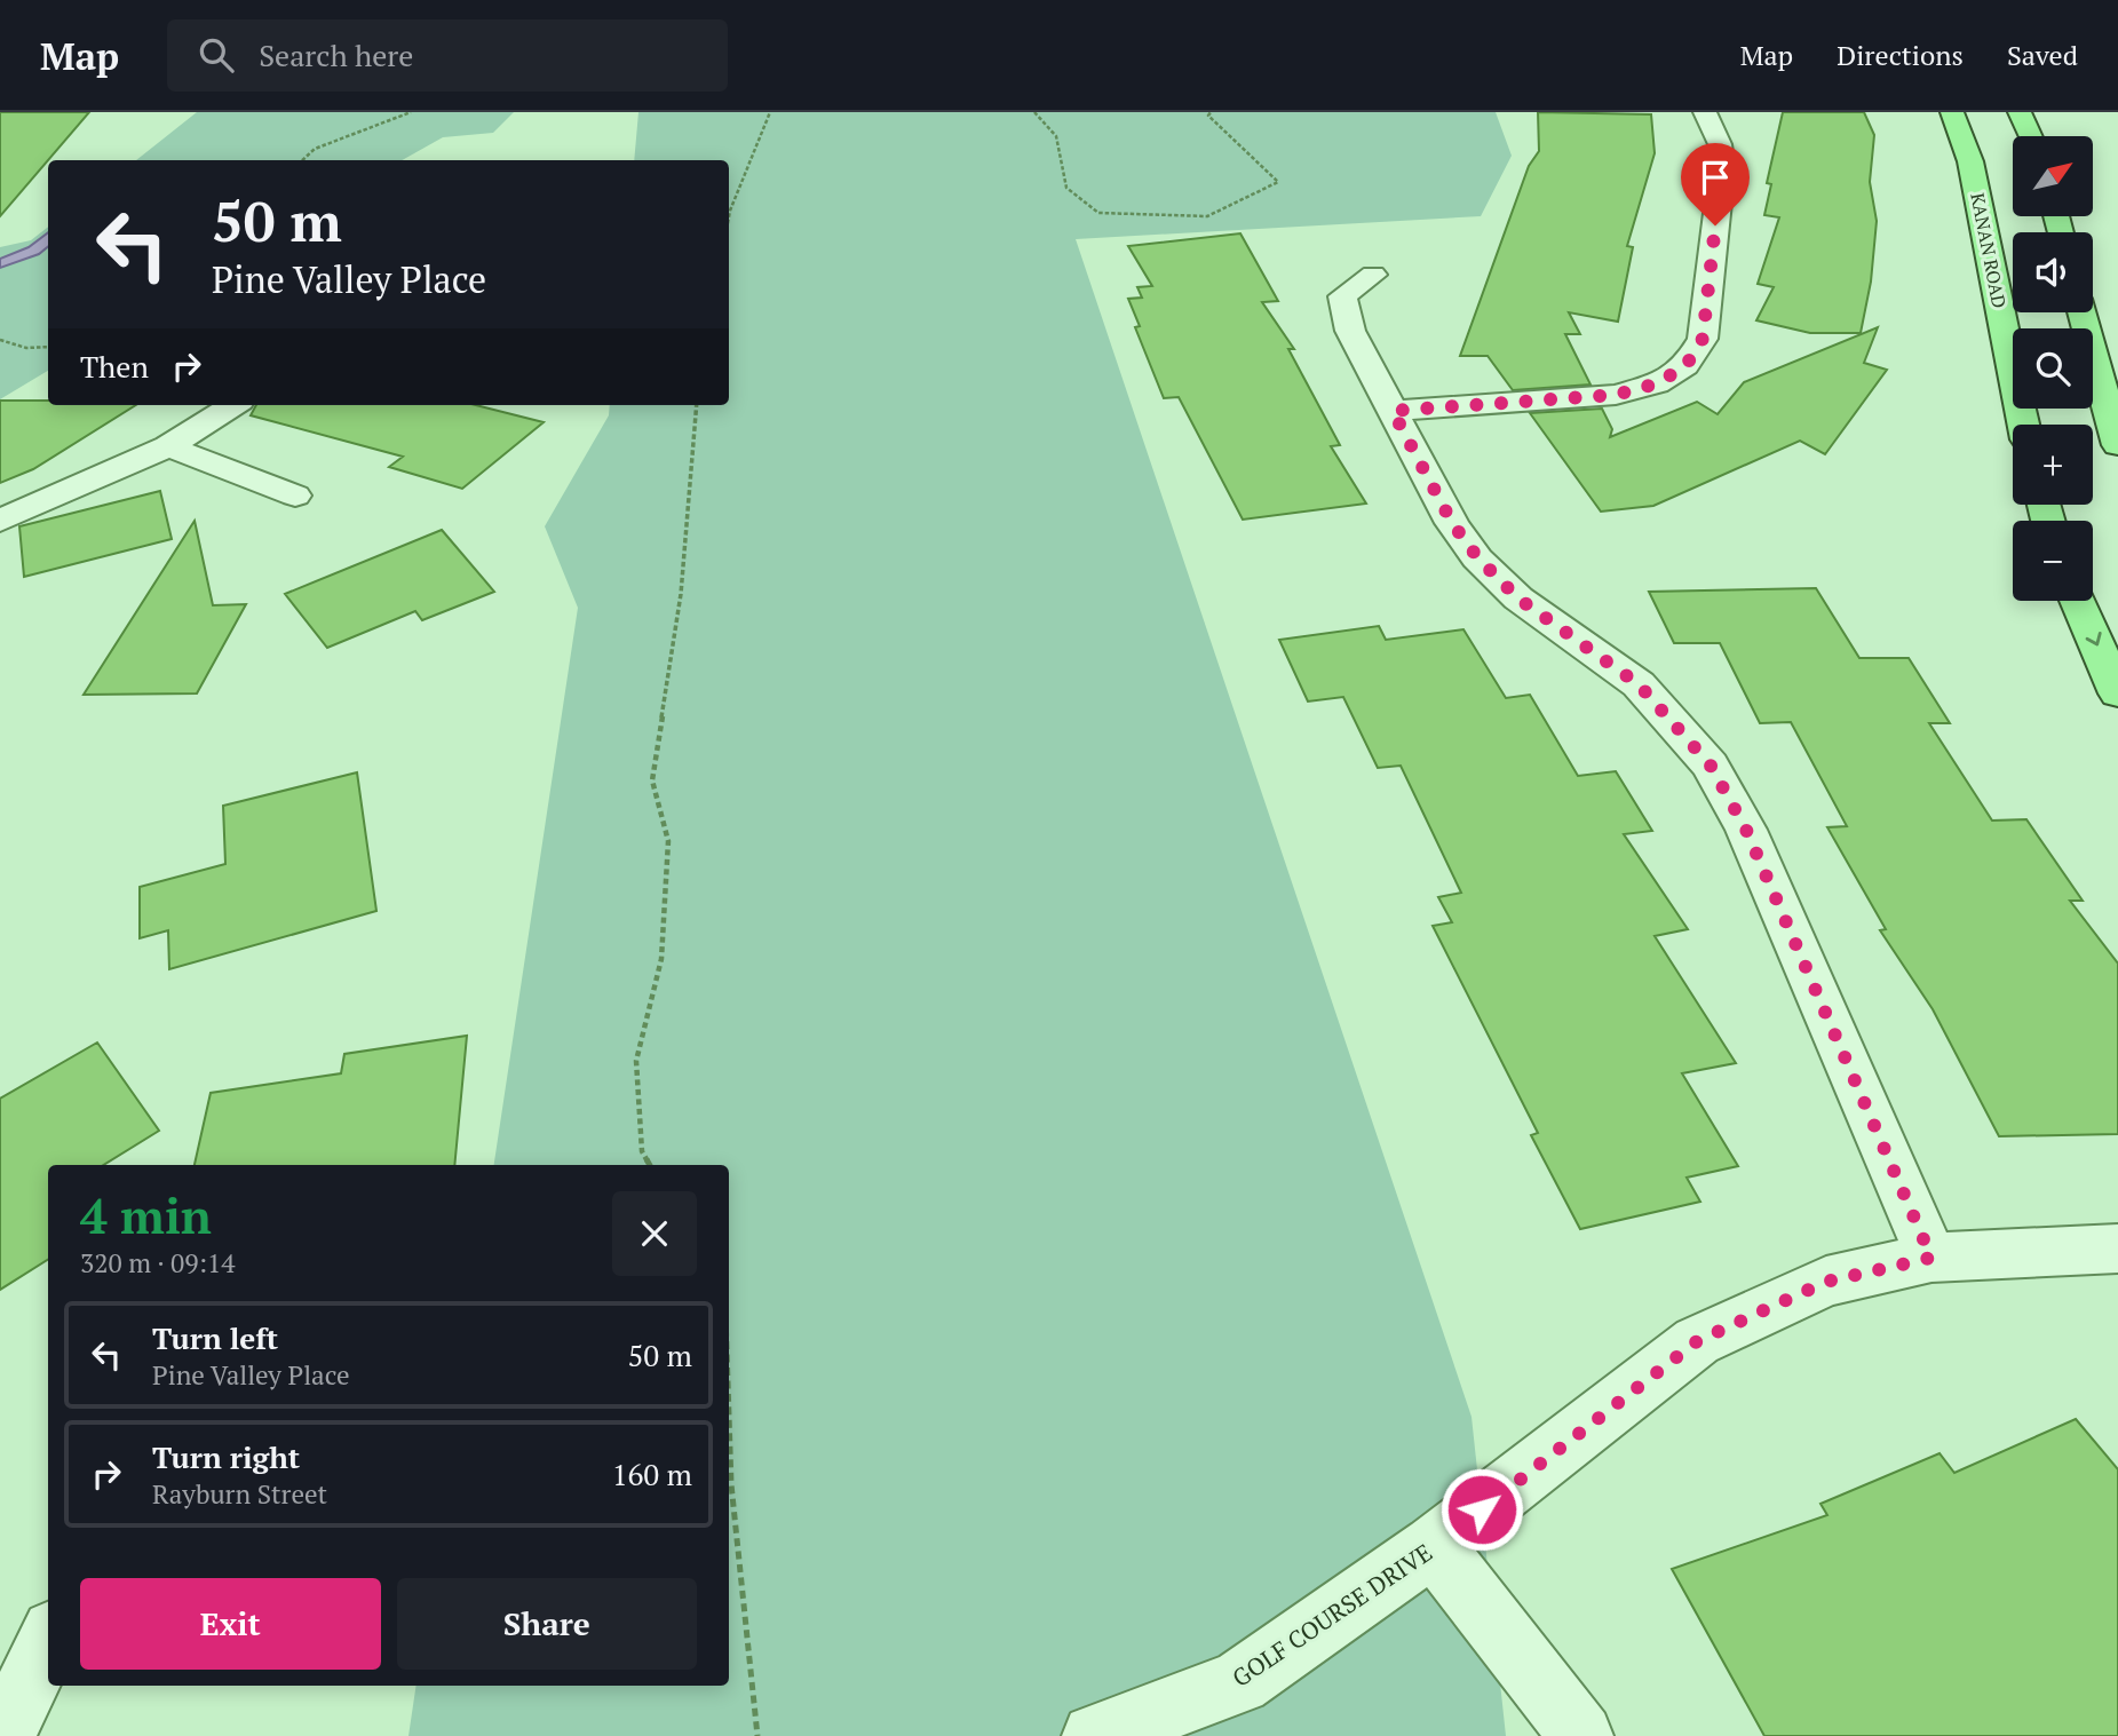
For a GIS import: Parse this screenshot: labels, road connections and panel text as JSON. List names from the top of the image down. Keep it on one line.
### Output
{"streets":{"main road":["KANAN ROAD"],"street":["GOLF COURSE DRIVE"]},"north":"top right","page":{"header":"Map","search":"Search here","nav":["Map","Directions","Saved"],"map_buttons":["+","−"],"turn":["50 m","Pine Valley Place"],"then":"Then","heading":["4 min","320 m · 09:14"],"list":[{"name":"Turn left","note":"Pine Valley Place","value":"50 m"},{"name":"Turn right","note":"Rayburn Street","value":"160 m"}],"buttons":["Exit","Share"]}}
